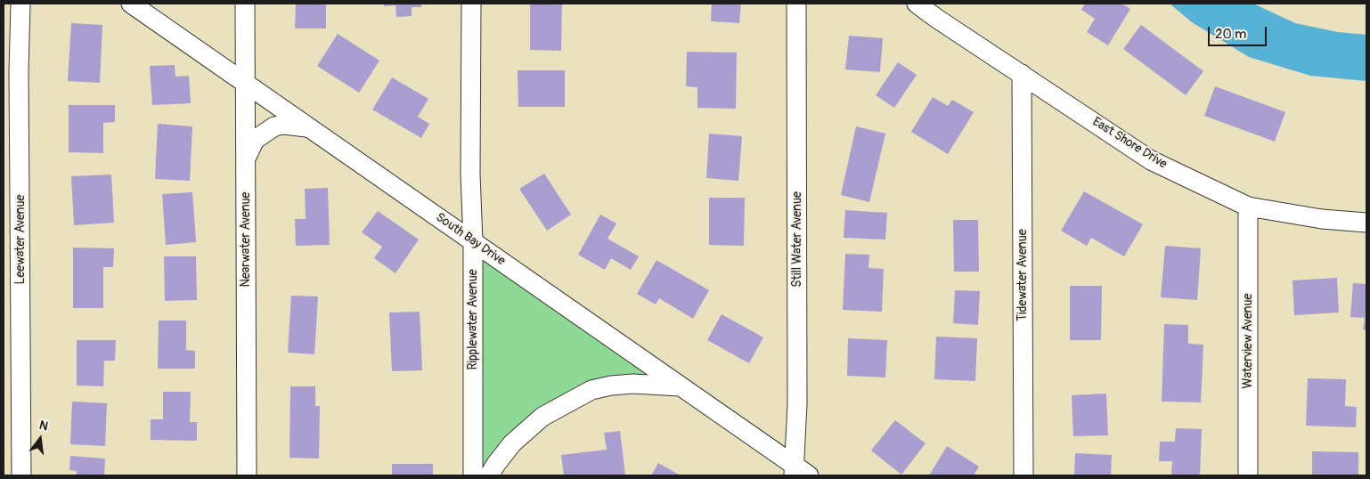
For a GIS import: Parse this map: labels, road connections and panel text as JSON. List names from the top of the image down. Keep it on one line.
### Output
{"streets":{"street":["East Shore Drive","Leewater Avenue","Nearwater Avenue","South Bay Drive","Still Water Avenue","Tidewater Avenue","Ripplewater Avenue","Waterview Avenue"]},"crossings":[["East Shore Drive","Tidewater Avenue"],["East Shore Drive","Waterview Avenue"],["Nearwater Avenue","South Bay Drive"],["South Bay Drive","Still Water Avenue"],["South Bay Drive","Ripplewater Avenue"]],"scale_bar":"20 m","north":"top"}
